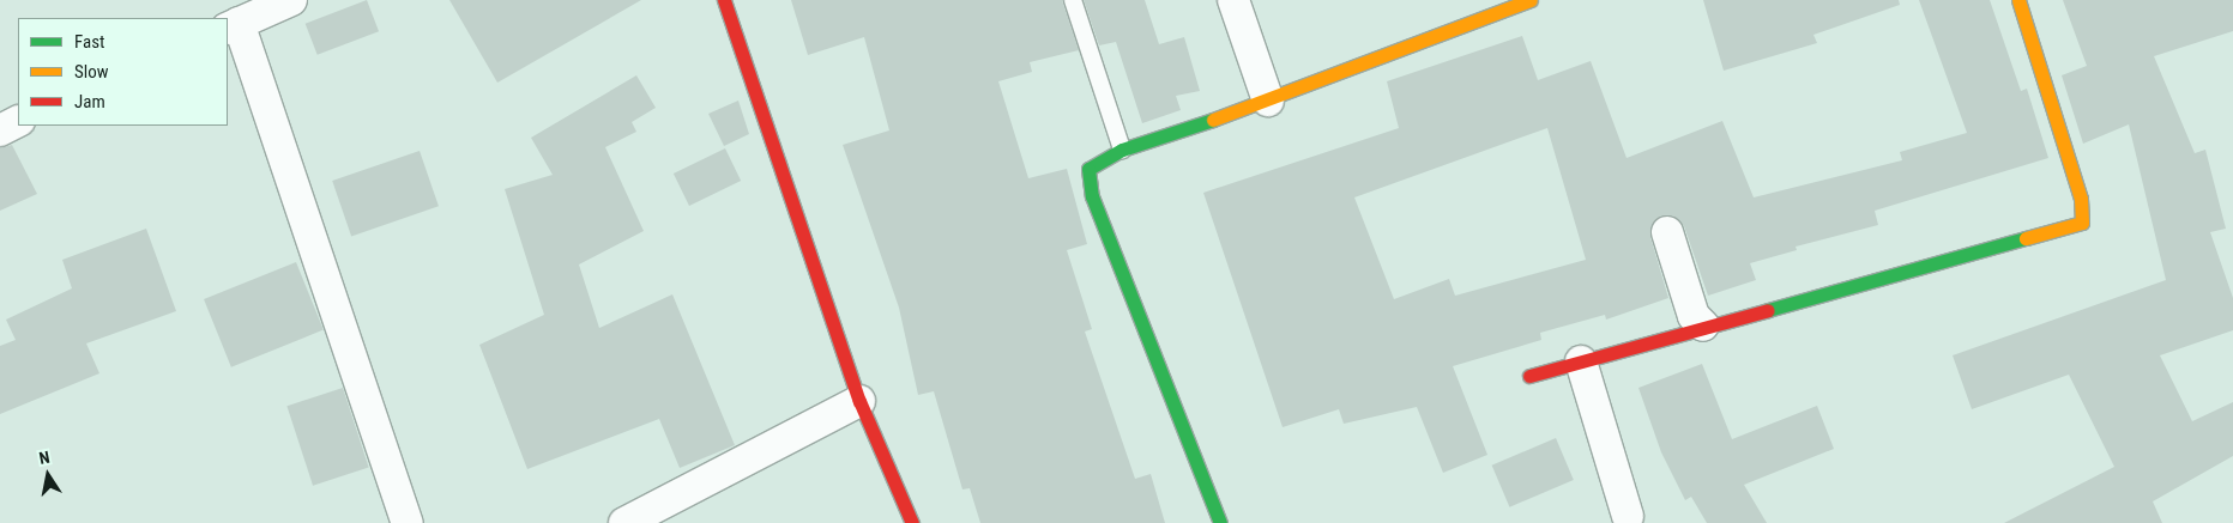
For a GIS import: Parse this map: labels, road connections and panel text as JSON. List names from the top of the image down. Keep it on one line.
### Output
{"legend":["Fast","Slow","Jam"],"north":"top"}
